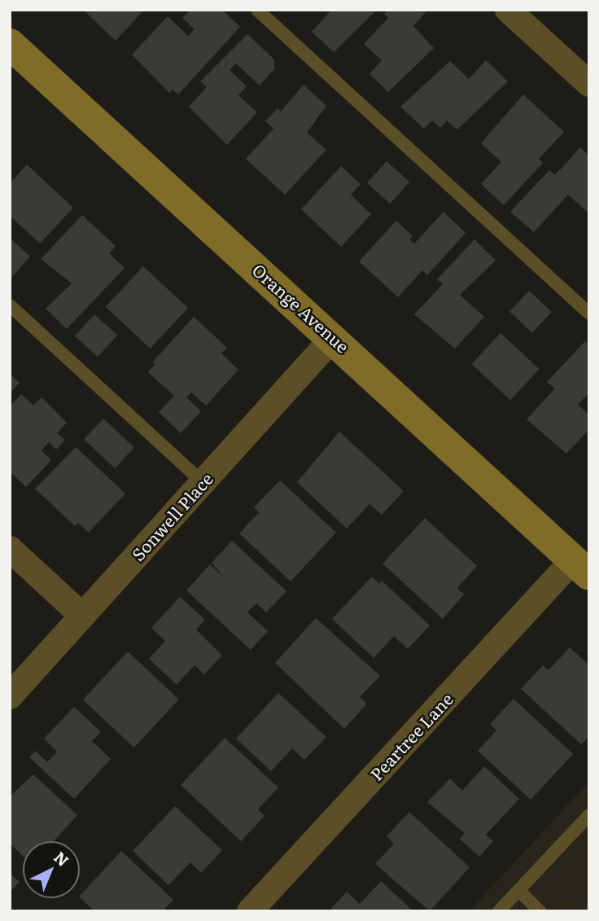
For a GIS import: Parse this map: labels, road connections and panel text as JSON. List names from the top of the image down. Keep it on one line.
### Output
{"streets":{"main road":["Orange Avenue"],"street":["Sonwell Place","Peartree Lane"]},"crossings":[["Orange Avenue","Sonwell Place"],["Orange Avenue","Peartree Lane"]],"north":"top right"}
